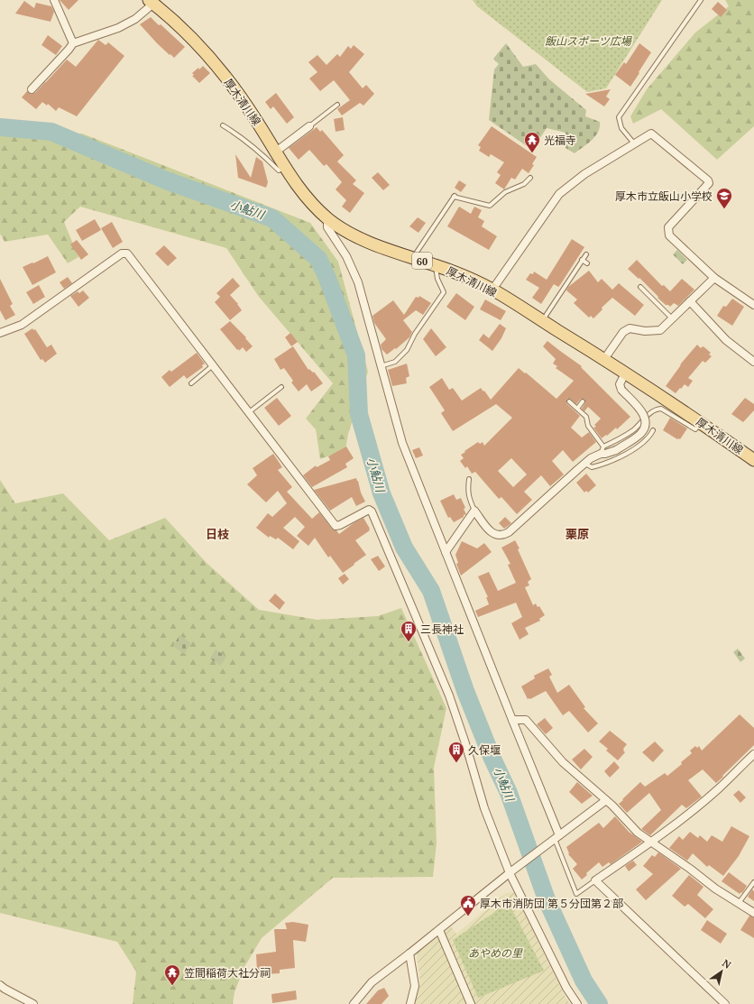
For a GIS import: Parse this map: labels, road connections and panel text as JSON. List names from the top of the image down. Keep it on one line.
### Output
{"streets":{"main road":["厚木清川線","60"]},"districts":["日枝","栗原"],"water":["小鮎川"],"parks":["飯山スポーツ広場","あやめの里"],"places":{"temple":["光福寺","笠間稲荷大社分祠"],"school or university":["厚木市立飯山小学校"],"building":["三長神社","久保堰"],"public building":["厚木市消防団 第５分団第２部"]},"north":"top right"}
